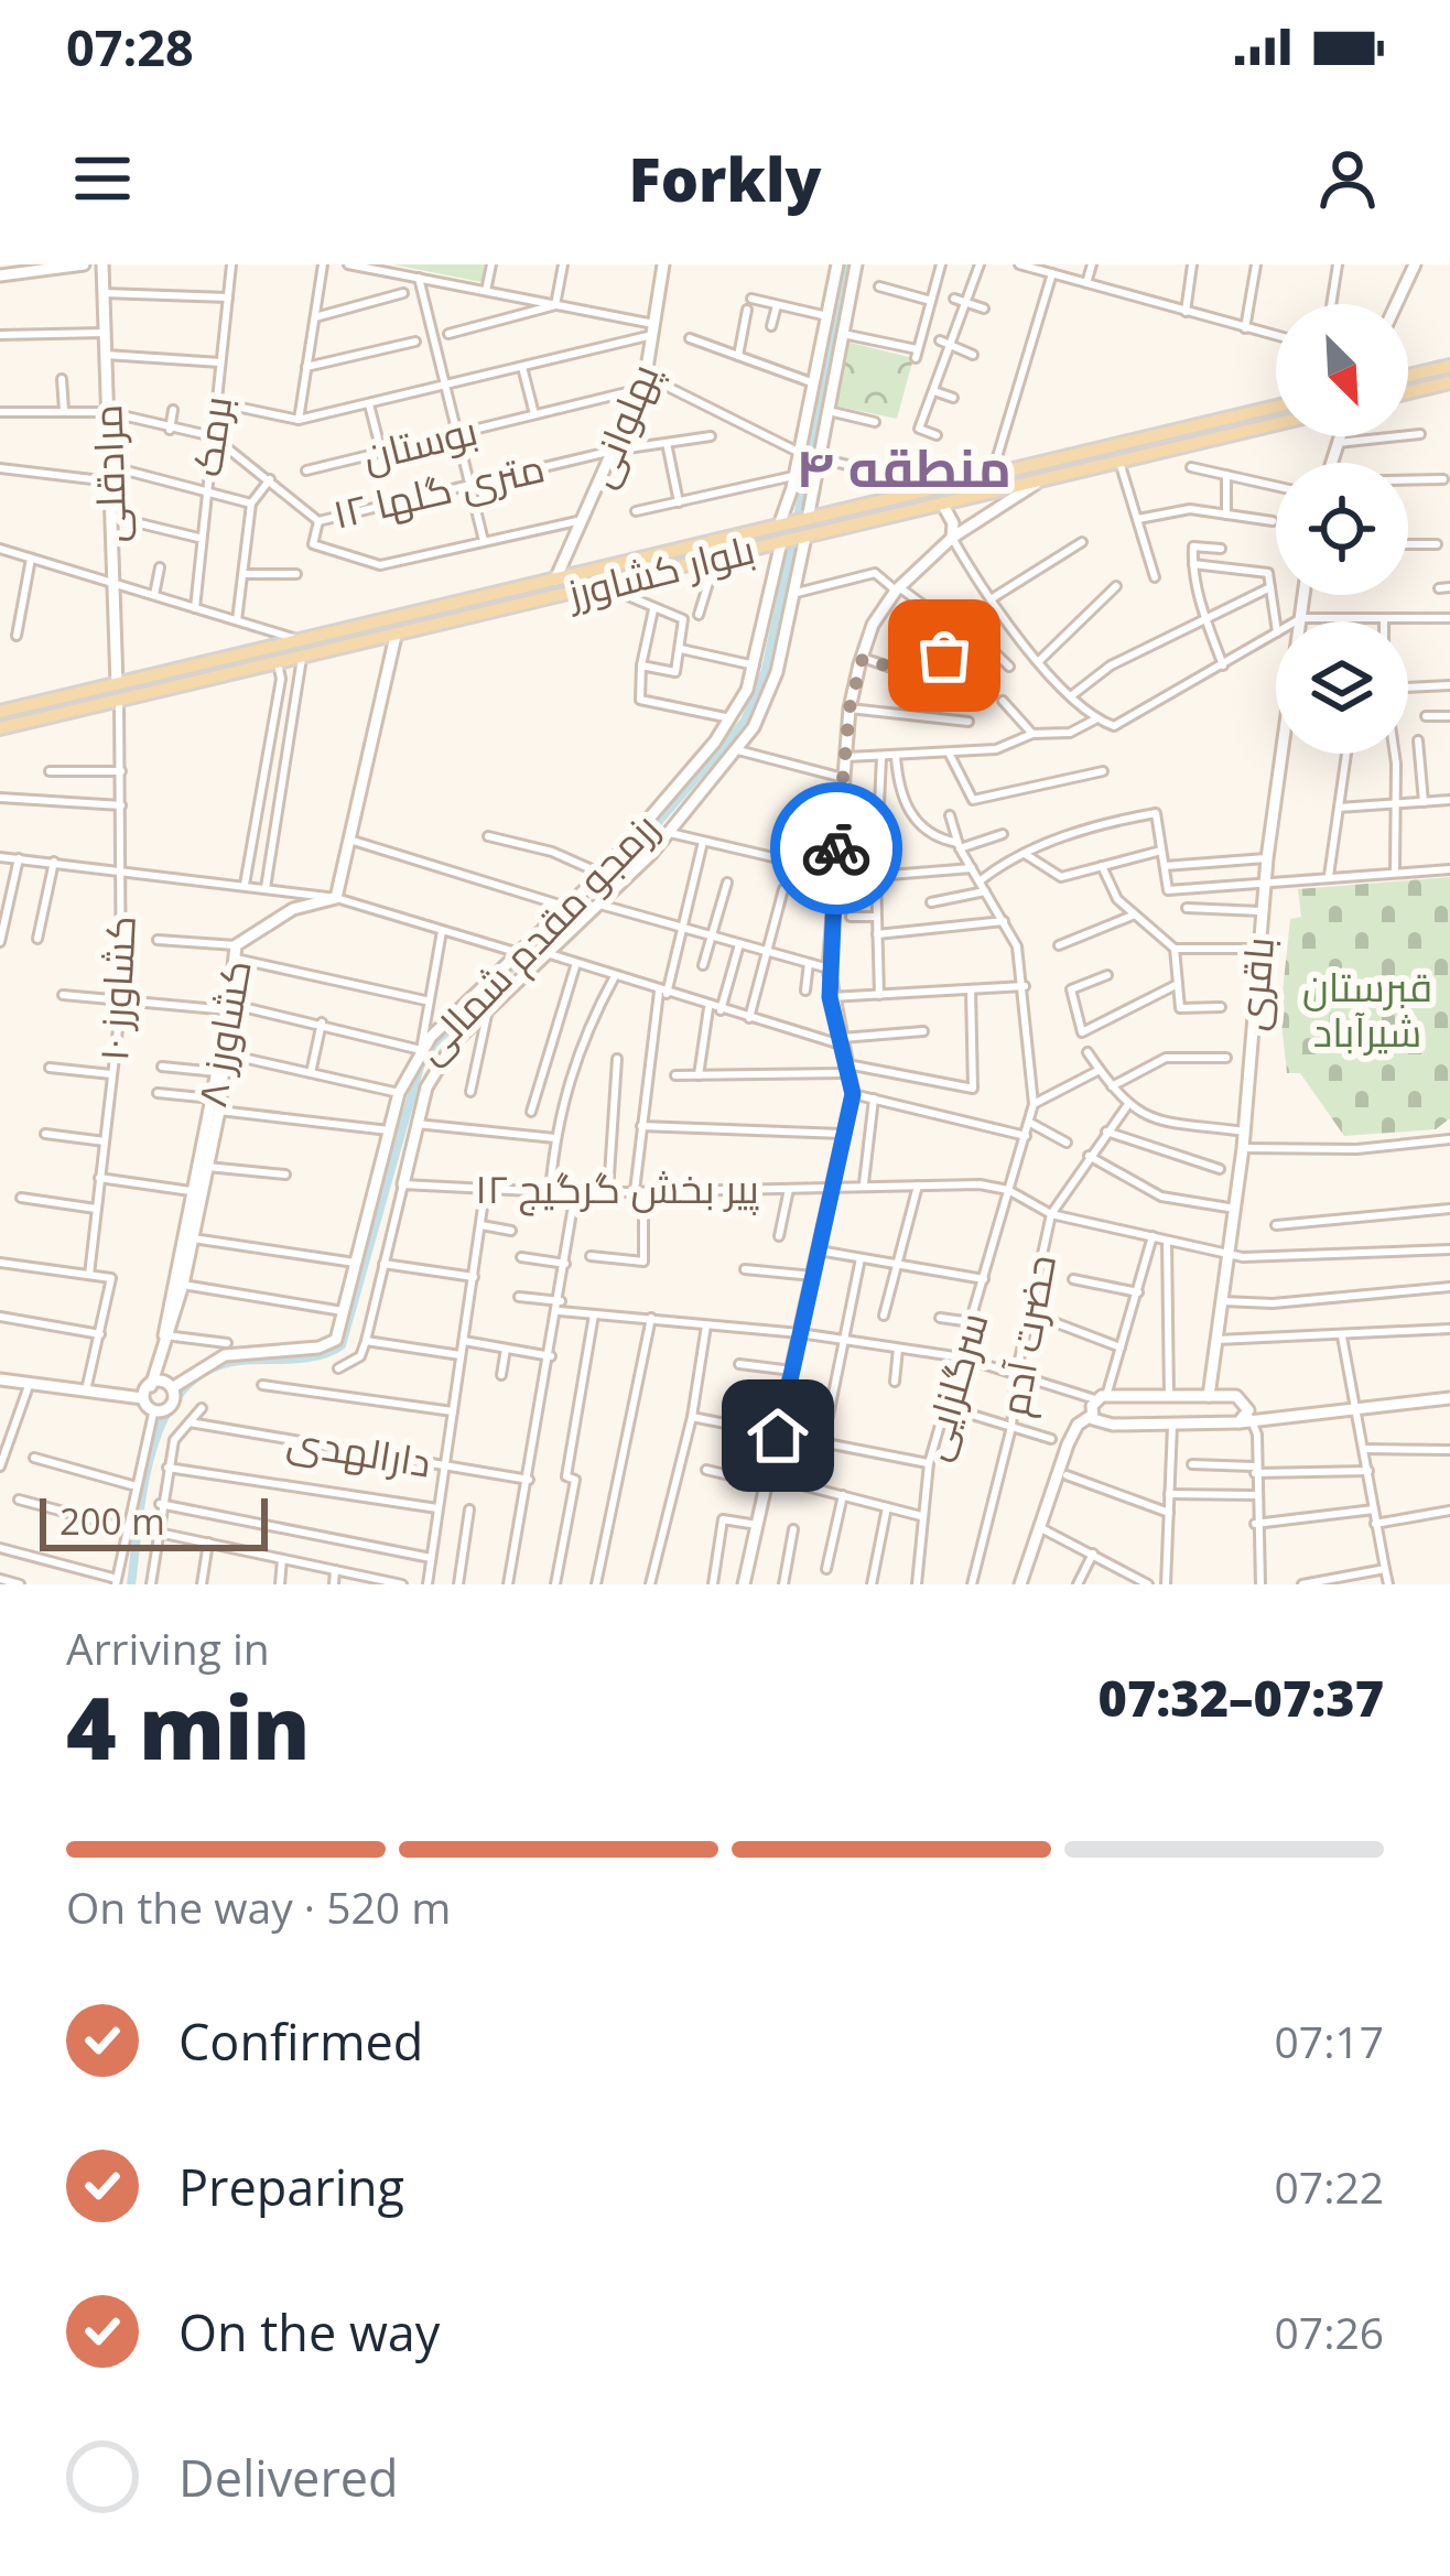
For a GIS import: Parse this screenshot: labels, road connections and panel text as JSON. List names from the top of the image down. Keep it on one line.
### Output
{"streets":{"main road":["بلوار کشاورز"],"street":["پهلوانی","برمک","بوستان","مرادقلی","۱۲ متری گلها","رزمجو مقدم شمالی","باقری","کشاورز ۱۰","کشاورز ۸","پیر بخش گرگیج ۱۲","حضرت آدم","سرگلزایی","دارالهدی"]},"crossings":[["پهلوانی","بوستان"],["پهلوانی","۱۲ متری گلها"],["پهلوانی","بلوار کشاورز"],["برمک","۱۲ متری گلها"],["مرادقلی","بلوار کشاورز"],["بلوار کشاورز","رزمجو مقدم شمالی"],["بلوار کشاورز","کشاورز ۱۰"],["پیر بخش گرگیج ۱۲","سرگلزایی"]],"districts":["منطقه ۴"],"parks":["قبرستان شیرآباد"],"scale_bar":"200 m","north":"bottom right","page":{"status":"07:28","header":"Forkly","scale":"200 m","heading":["4 min","Arriving in","07:32–07:37"],"bar":"On the way · 520 m","list":[["Confirmed","07:17"],["Preparing","07:22"],["On the way","07:26"],"Delivered"]}}
